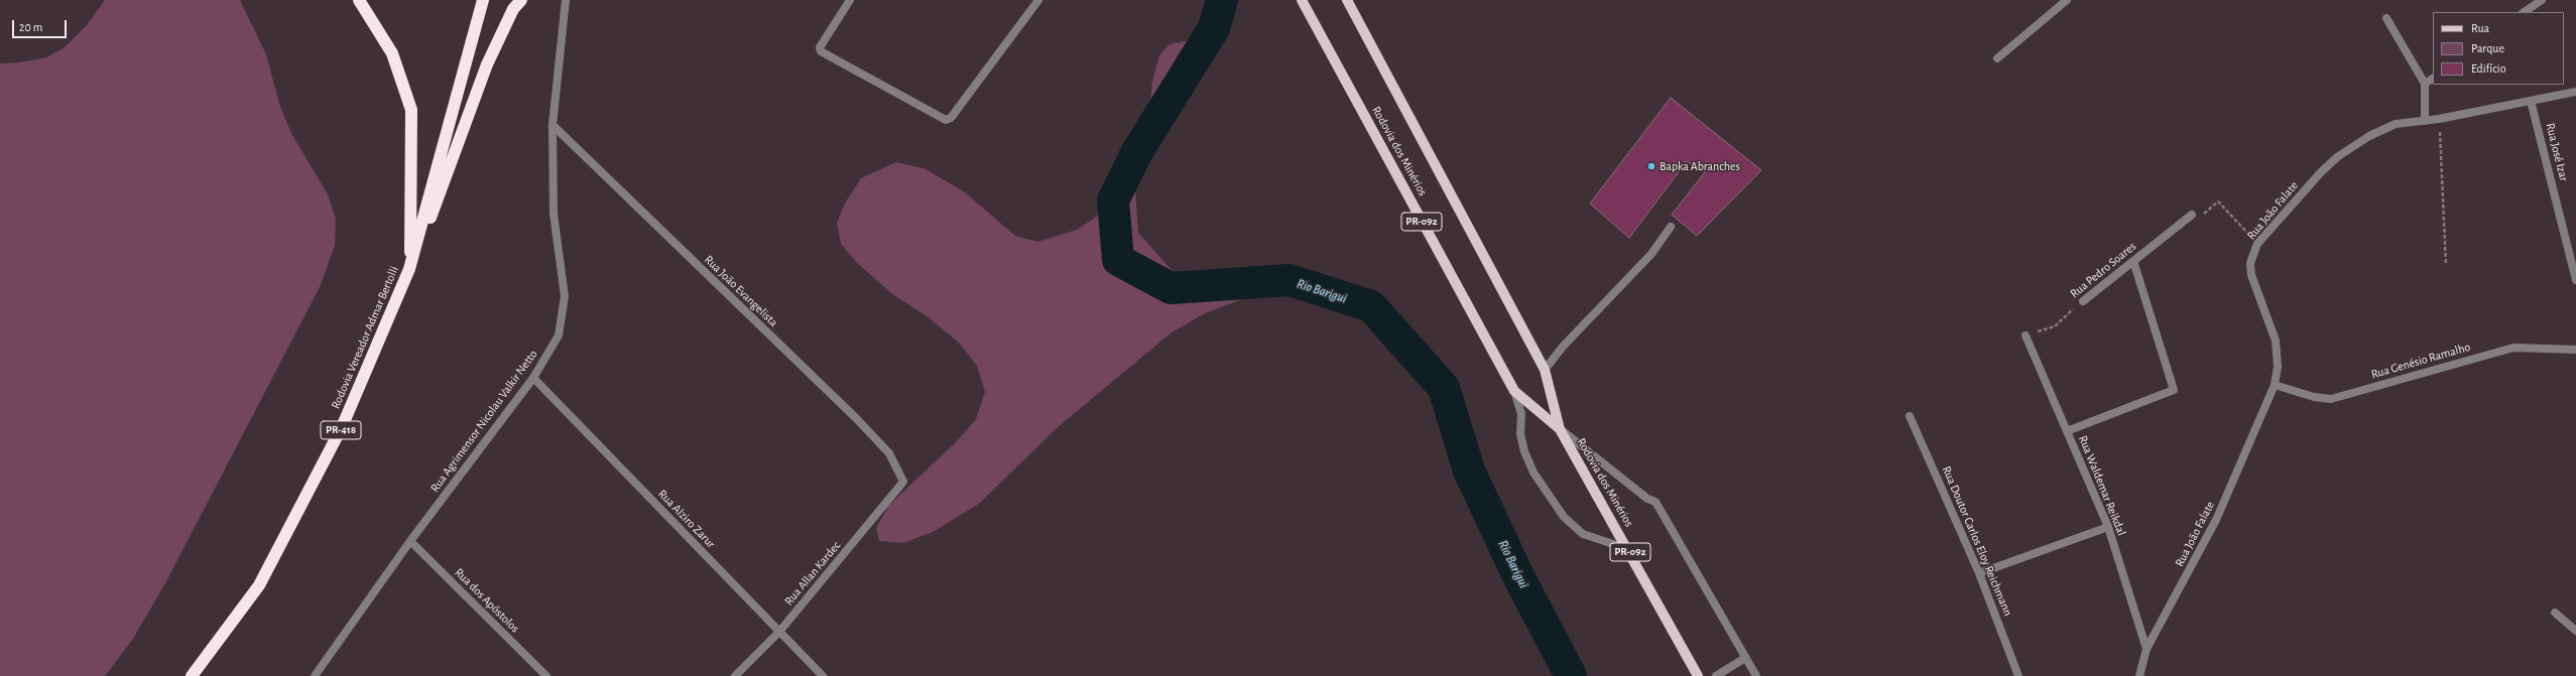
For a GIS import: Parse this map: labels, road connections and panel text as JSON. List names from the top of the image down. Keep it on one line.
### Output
{"streets":{"highway":["Rodovia Vereador Admar Bertolli","PR-418"],"main road":["Rodovia dos Minérios","PR-092"],"street":["Rua José Izar","Rua João Falate","Rua Pedro Soares","Rua João Evangelista","Rua Genésio Ramalho","Rua Agrimensor Nicolau Valkir Netto","Rua Waldemar Reikdal","Rua Alziro Zarur","Rua Doutor Carlos Eloy Reichmann","Rua Allan Kardec","Rua dos Apóstolos"]},"crossings":[["Rua José Izar","Rua João Falate"],["Rua João Falate","Rua Genésio Ramalho"],["Rua João Falate","Rua Waldemar Reikdal"],["Rua Pedro Soares","Rua Waldemar Reikdal"],["Rua João Evangelista","Rua Agrimensor Nicolau Valkir Netto"],["Rua João Evangelista","Rua Allan Kardec"],["Rua Agrimensor Nicolau Valkir Netto","Rua Alziro Zarur"],["Rua Agrimensor Nicolau Valkir Netto","Rua dos Apóstolos"],["Rua Alziro Zarur","Rua Allan Kardec"]],"water":["Rio Barigui"],"places":["Bapka Abranches"],"legend":["Rua","Parque","Edifício"],"scale_bar":"20 m"}
